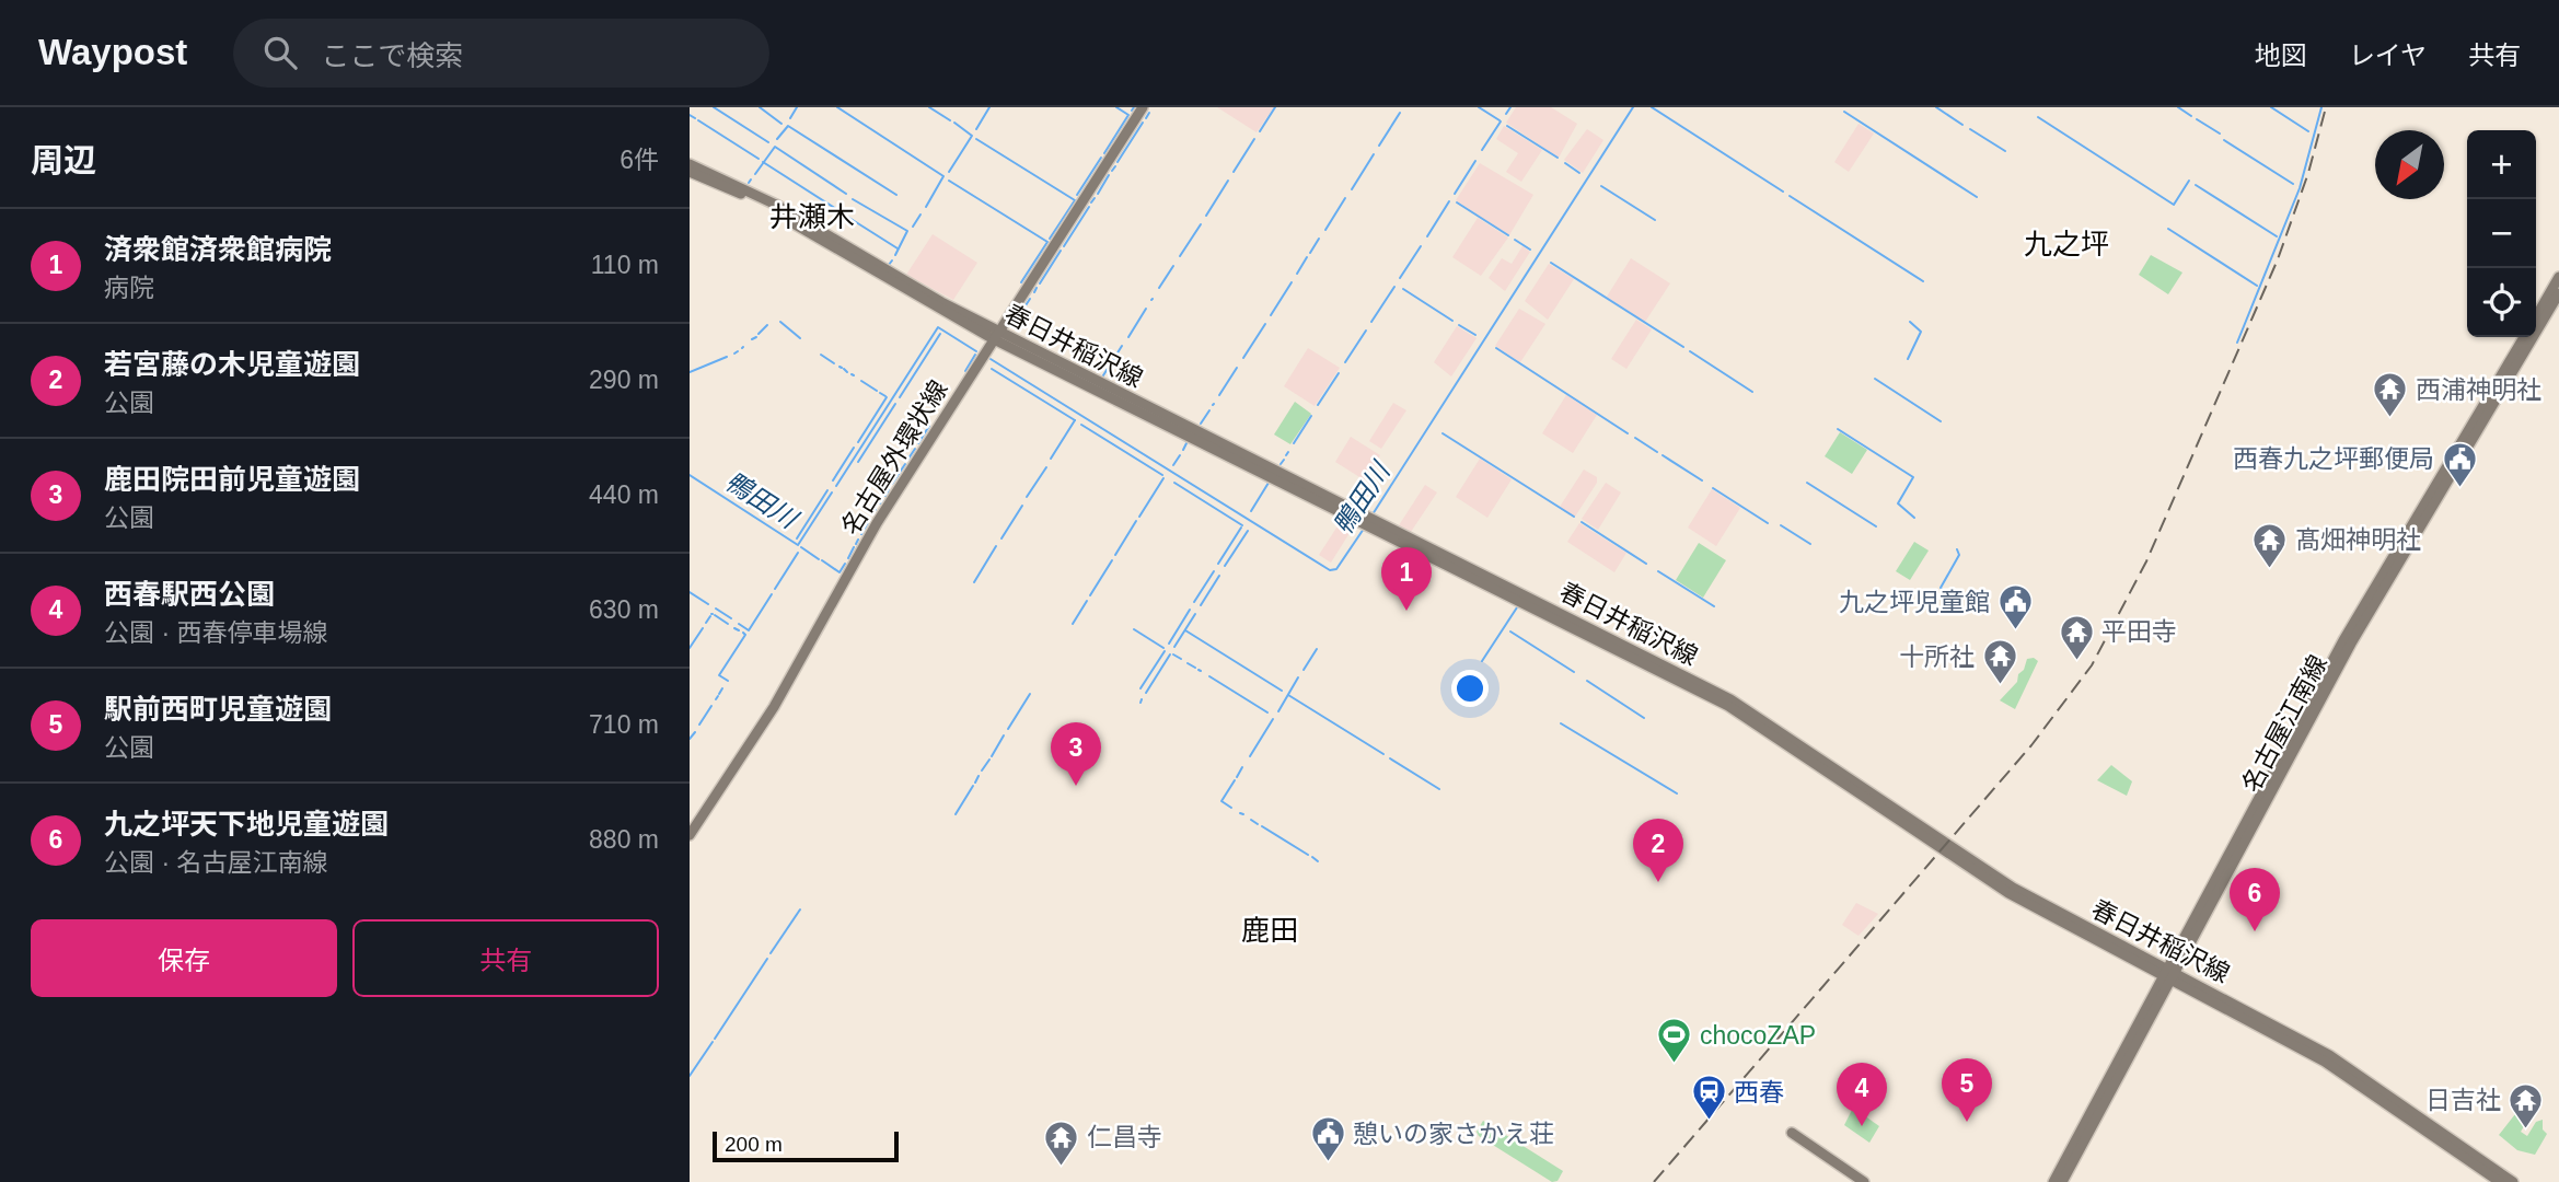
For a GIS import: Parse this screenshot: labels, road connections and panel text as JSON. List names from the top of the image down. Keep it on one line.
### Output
{"streets":{"main road":["春日井稲沢線","名古屋外環状線","名古屋江南線"]},"crossings":[["春日井稲沢線","名古屋外環状線"],["春日井稲沢線","名古屋江南線"]],"districts":["井瀬木","九之坪","鹿田"],"water":["鴨田川"],"places":{"temple":["西浦神明社","髙畑神明社","平田寺","十所社","日吉社","仁昌寺"],"public building":["西春九之坪郵便局","九之坪児童館","憩いの家さかえ荘"],"sports":["chocoZAP"],"station":["西春"]},"scale_bar":"200 m","north":"bottom left","page":{"header":"Waypost","search":"ここで検索","nav":["地図","レイヤ","共有"],"heading":["周辺","6件"],"map_buttons":["+","−"],"list":[{"mark":"1","name":"済衆館済衆館病院","note":"病院","value":"110 m"},{"mark":"2","name":"若宮藤の木児童遊園","note":"公園","value":"290 m"},{"mark":"3","name":"鹿田院田前児童遊園","note":"公園","value":"440 m"},{"mark":"4","name":"西春駅西公園","note":"公園 · 西春停車場線","value":"630 m"},{"mark":"5","name":"駅前西町児童遊園","note":"公園","value":"710 m"},{"mark":"6","name":"九之坪天下地児童遊園","note":"公園 · 名古屋江南線","value":"880 m"}],"pins":["1","3","2","6","5","4"],"buttons":["保存","共有"],"scale":"200 m"}}
